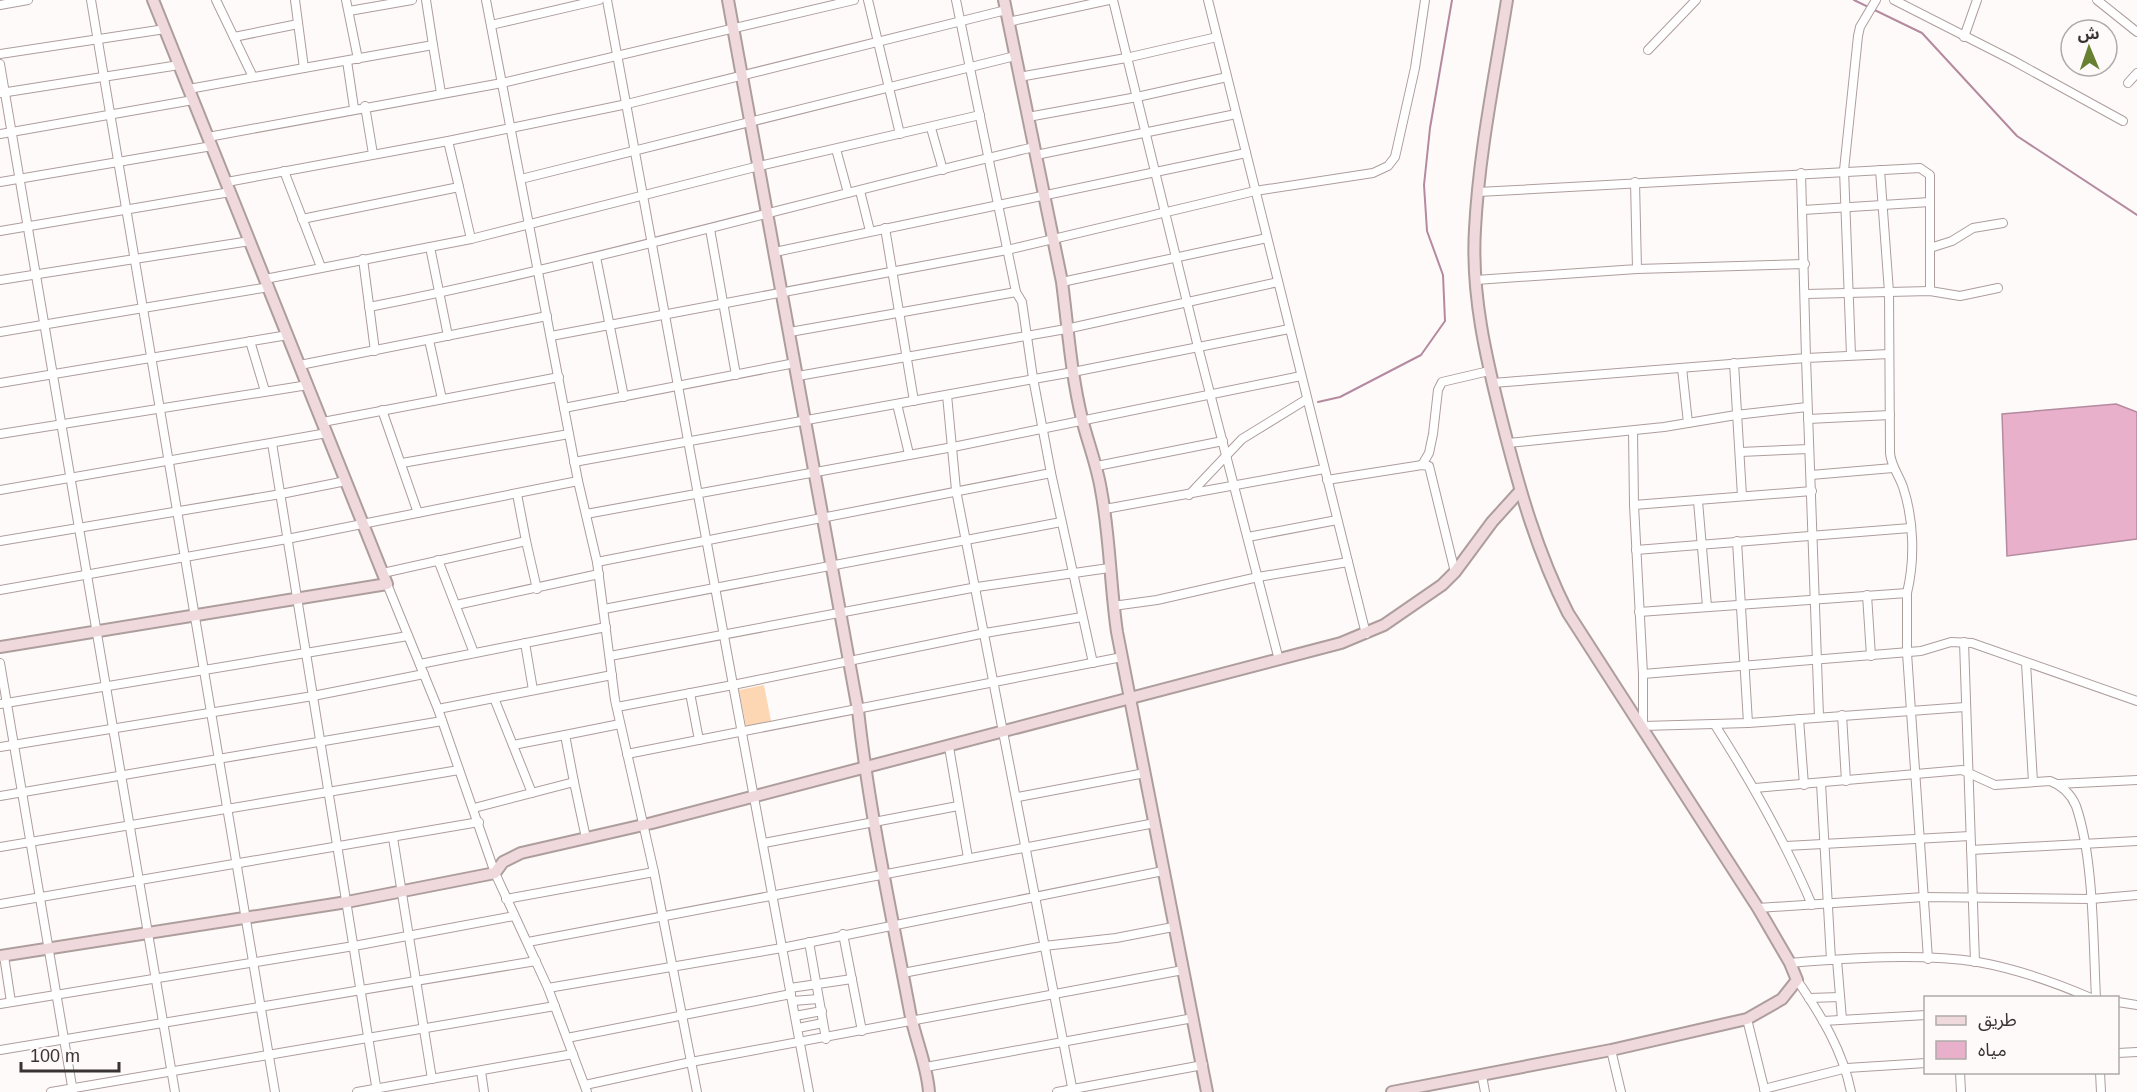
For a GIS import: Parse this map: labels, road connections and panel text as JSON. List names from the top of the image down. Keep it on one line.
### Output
{"legend":["طريق","مياه"],"scale_bar":"100 m","north":"top"}
